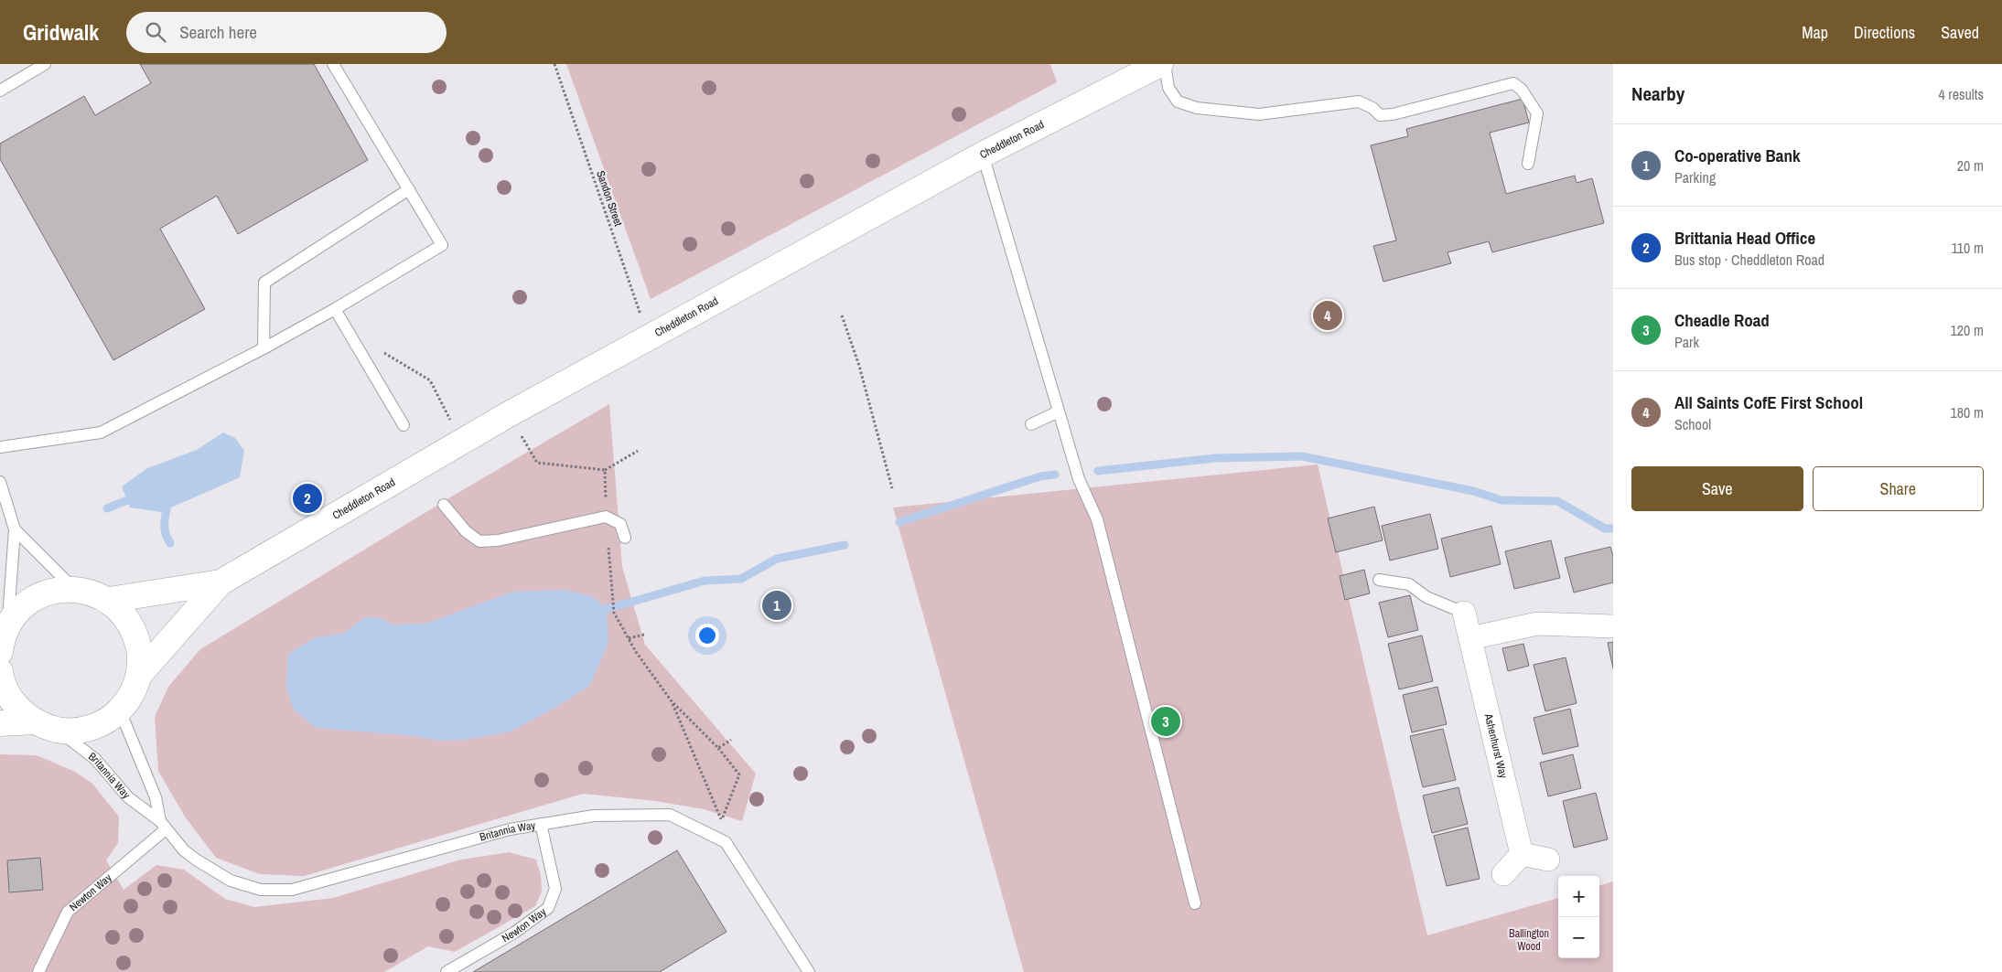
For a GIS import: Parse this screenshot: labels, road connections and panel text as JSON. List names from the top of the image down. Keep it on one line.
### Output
{"streets":{"highway":["Cheddleton Road"],"street":["Ashenhurst Way"],"lane":["Britannia Way","Newton Way"],"path":["Sandon Street"]},"crossings":[["Cheddleton Road","Sandon Street"],["Cheddleton Road","Britannia Way"],["Britannia Way","Newton Way"]],"parks":["Ballington Wood"],"page":{"header":"Gridwalk","search":"Search here","nav":["Map","Directions","Saved"],"heading":["Nearby","4 results"],"list":[{"mark":"1","name":"Co-operative Bank","note":"Parking","value":"20 m"},{"mark":"2","name":"Brittania Head Office","note":"Bus stop · Cheddleton Road","value":"110 m"},{"mark":"3","name":"Cheadle Road","note":"Park","value":"120 m"},{"mark":"4","name":"All Saints CofE First School","note":"School","value":"180 m"}],"pins":["4","2","1","3"],"buttons":["Save","Share"],"map_buttons":["+","−"]}}
